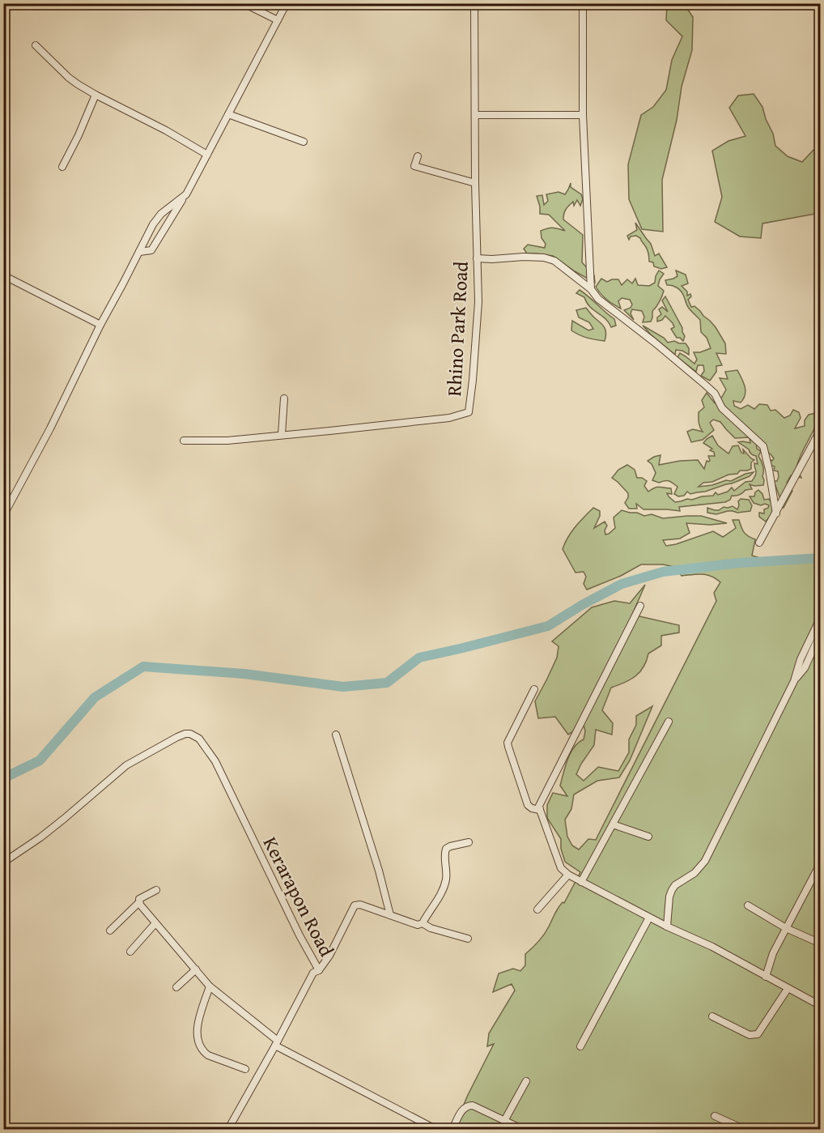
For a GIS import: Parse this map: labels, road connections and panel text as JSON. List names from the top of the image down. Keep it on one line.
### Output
{"streets":{"street":["Rhino Park Road","Kerarapon Road"]}}
